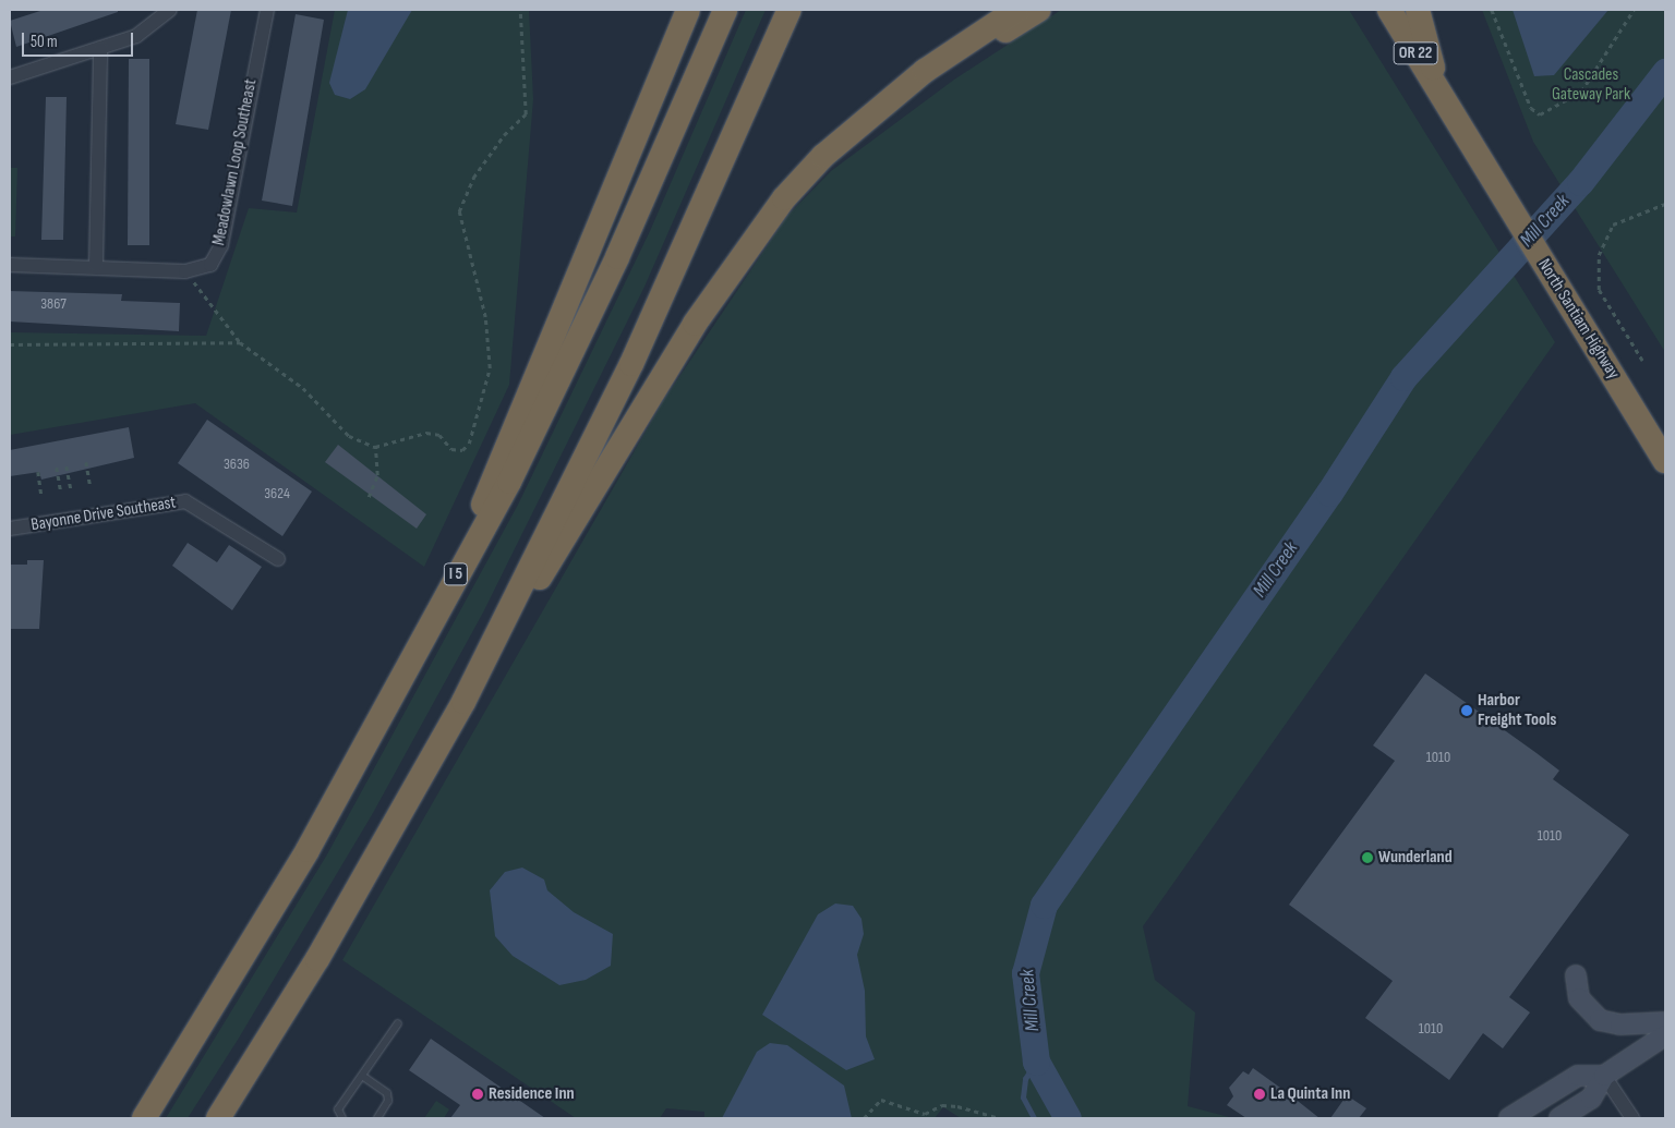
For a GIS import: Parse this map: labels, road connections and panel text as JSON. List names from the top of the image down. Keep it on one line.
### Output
{"streets":{"highway":["OR 22","North Santiam Highway","I 5"],"street":["Meadowlawn Loop Southeast","Bayonne Drive Southeast"]},"water":["Mill Creek"],"parks":["Cascades Gateway Park"],"places":["Harbor Freight Tools","Wunderland","Residence Inn","La Quinta Inn"],"house_numbers":["3867","3636","3624","1010","1010","1010"],"scale_bar":"50 m"}
